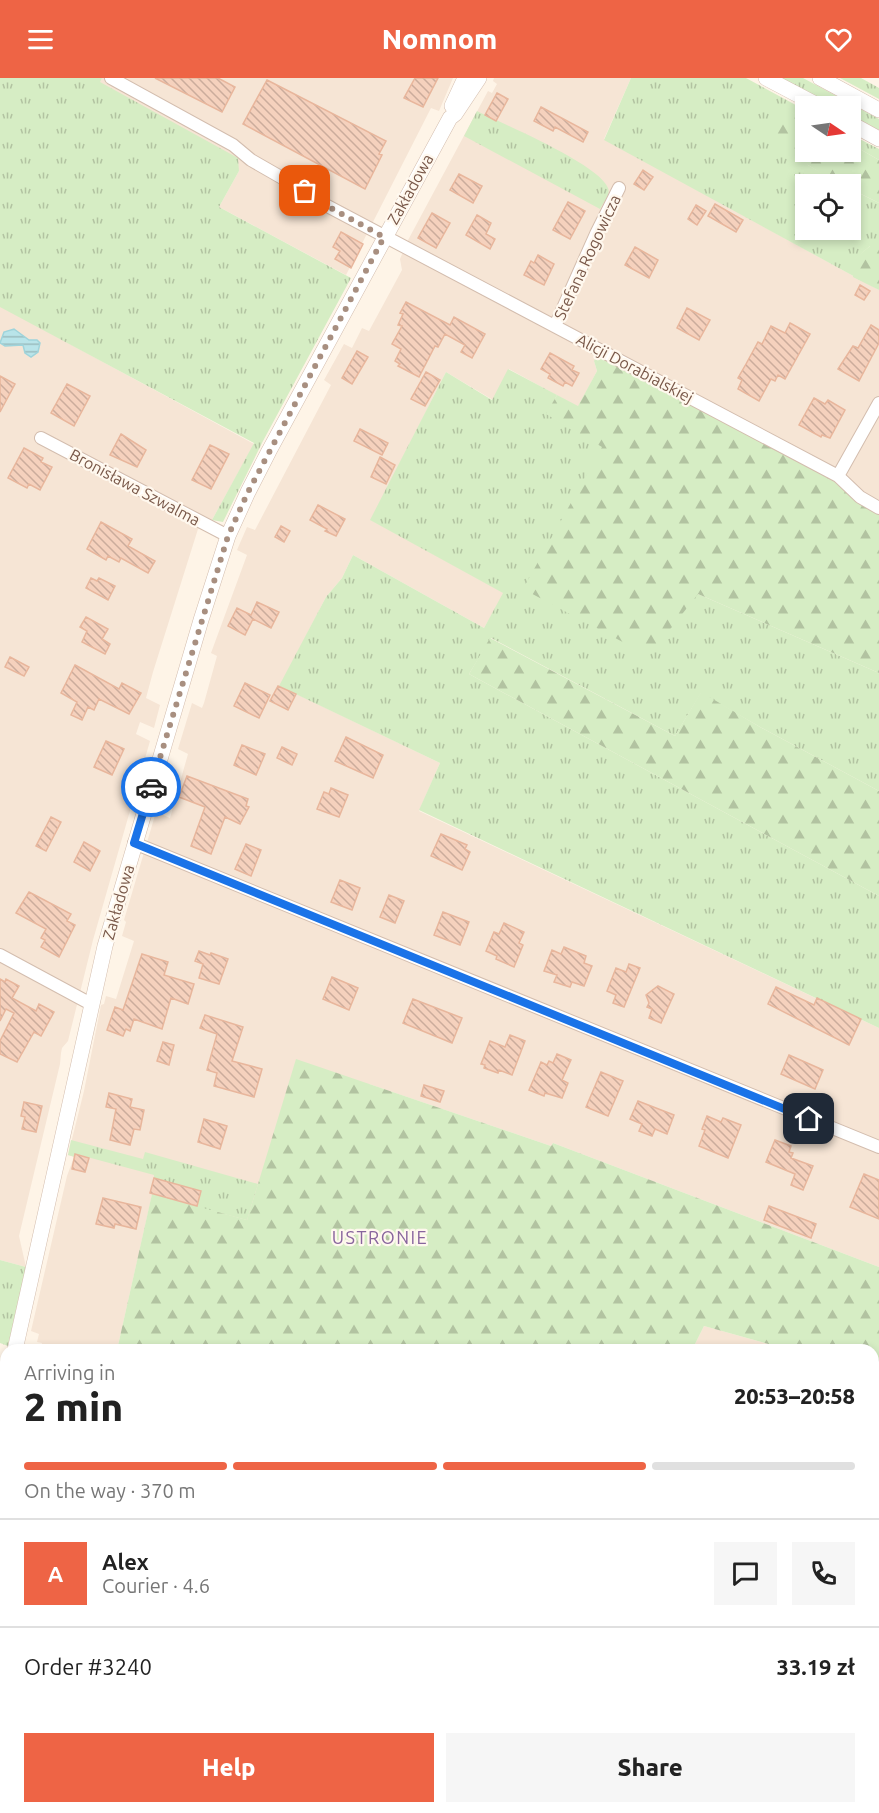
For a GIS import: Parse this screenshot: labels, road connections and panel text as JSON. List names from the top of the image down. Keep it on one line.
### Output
{"streets":{"street":["Zakładowa","Stefana Rogowicza","Alicji Dorabialskiej","Bronisława Szwalma"]},"crossings":[["Zakładowa","Alicji Dorabialskiej"],["Zakładowa","Bronisława Szwalma"],["Stefana Rogowicza","Alicji Dorabialskiej"]],"districts":["USTRONIE"],"north":"right","page":{"header":"Nomnom","heading":["2 min","Arriving in","20:53–20:58"],"panel":["Alex","Courier · 4.6","Order #3240","33.19 zł"],"bar":"On the way · 370 m","round":"A","buttons":["Help","Share"]}}
